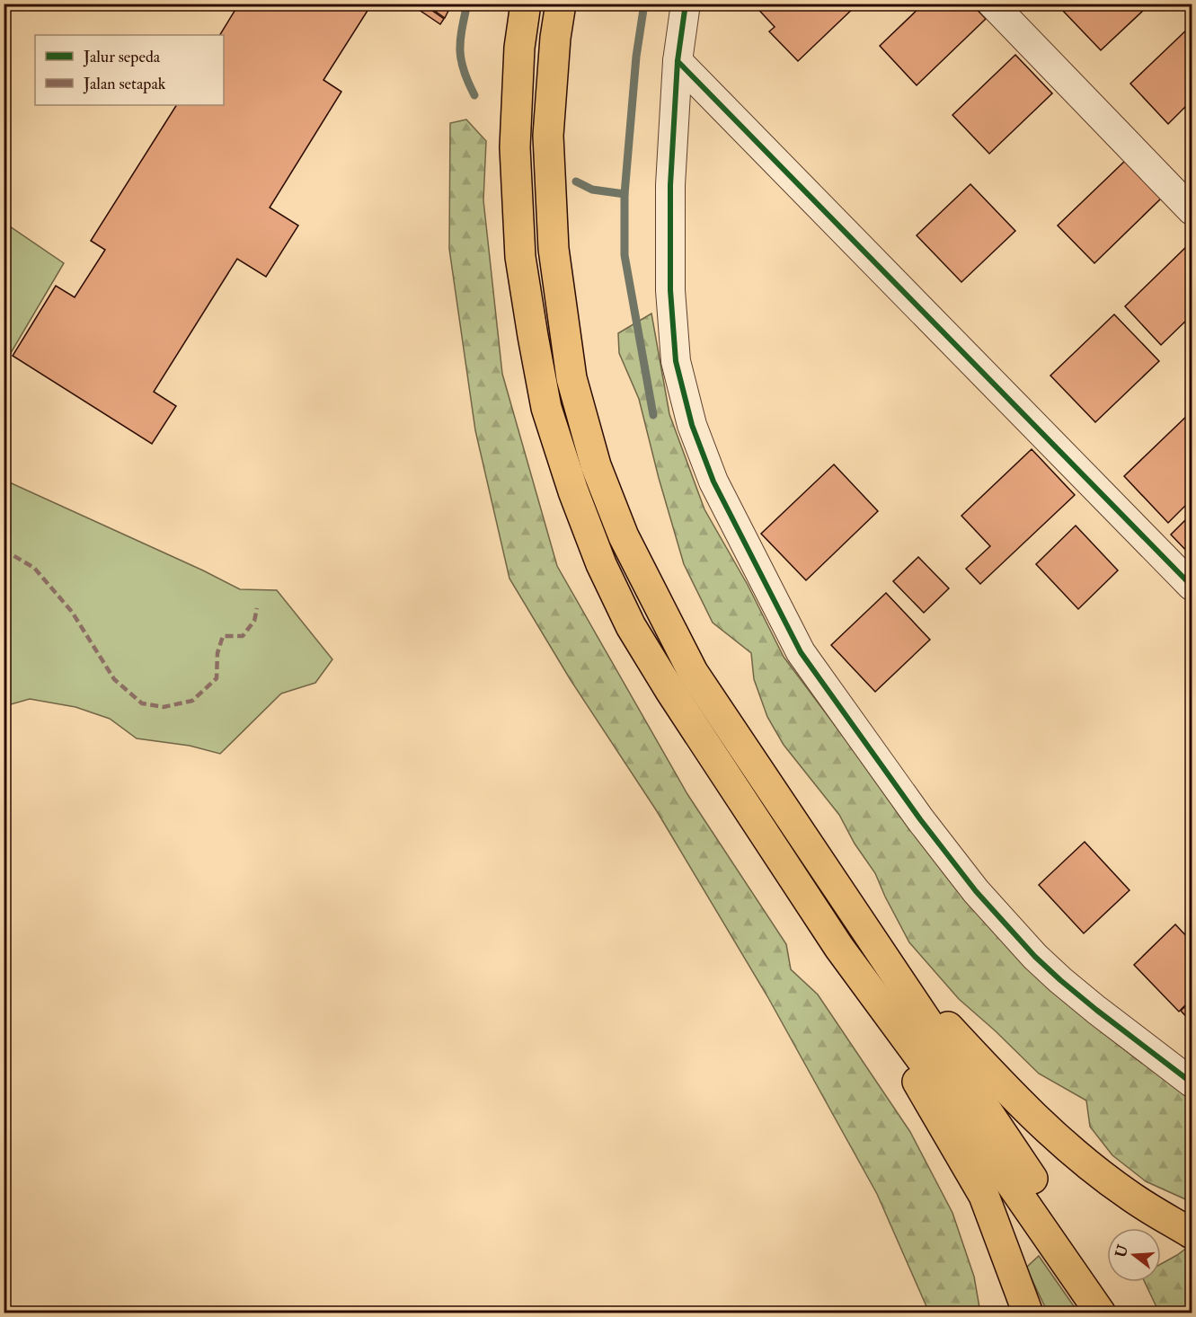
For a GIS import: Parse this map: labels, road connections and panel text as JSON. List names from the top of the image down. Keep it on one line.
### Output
{"legend":["Jalur sepeda","Jalan setapak"],"north":"left"}
